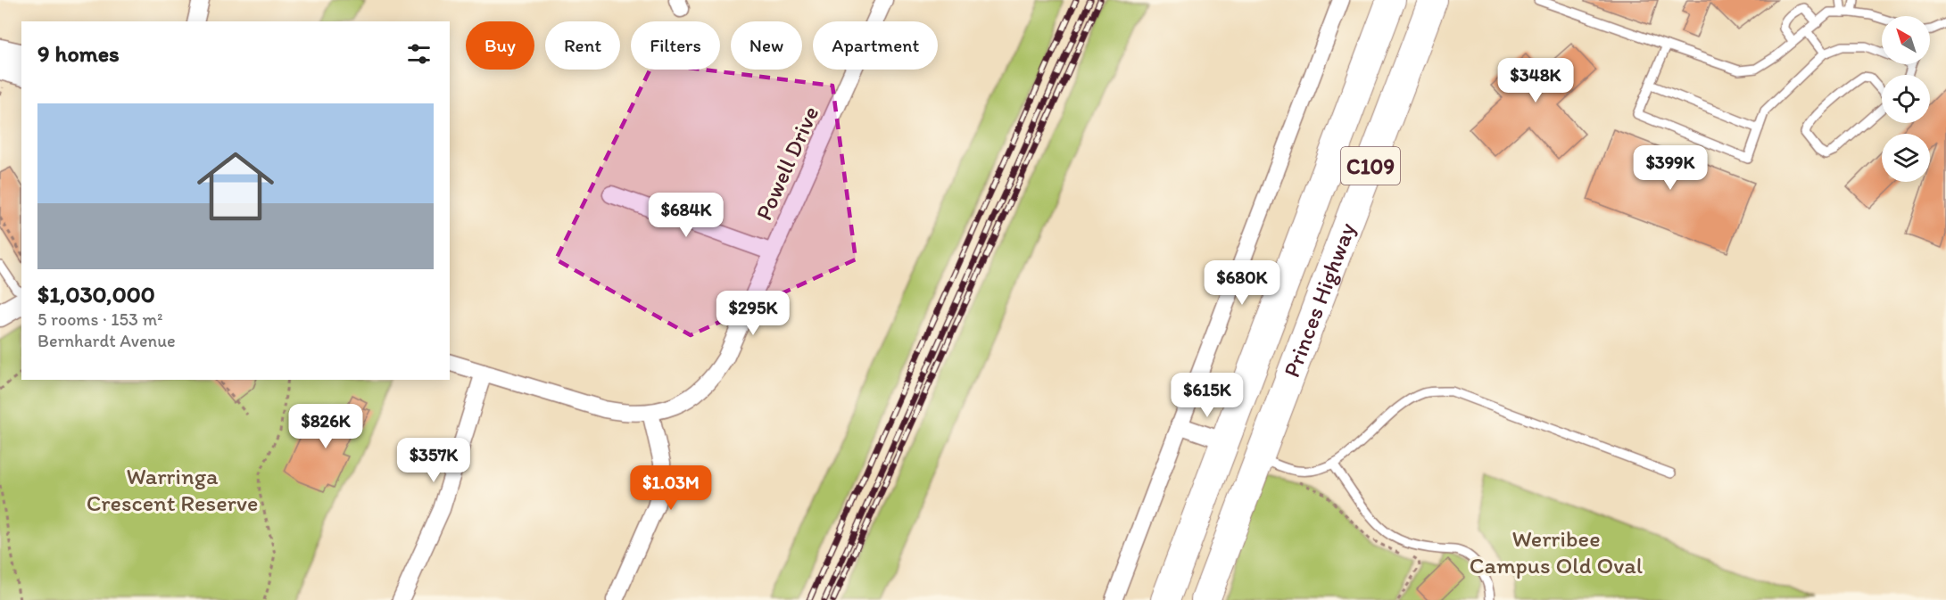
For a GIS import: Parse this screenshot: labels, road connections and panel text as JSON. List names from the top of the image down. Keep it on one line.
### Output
{"streets":{"highway":["C109","Princes Highway"],"street":["Powell Drive"]},"parks":["Warringa Crescent Reserve","Werribee Campus Old Oval"],"north":"top left","page":{"chip":["Buy","Rent","Filters","New","Apartment"],"heading":"9 homes","price":["$348K","$399K","$684K","$680K","$295K","$615K","$826K","$357K","$1.03M"],"list":[{"name":"$1,030,000","note":"5 rooms · 153 m² · Bernhardt Avenue"}]}}
